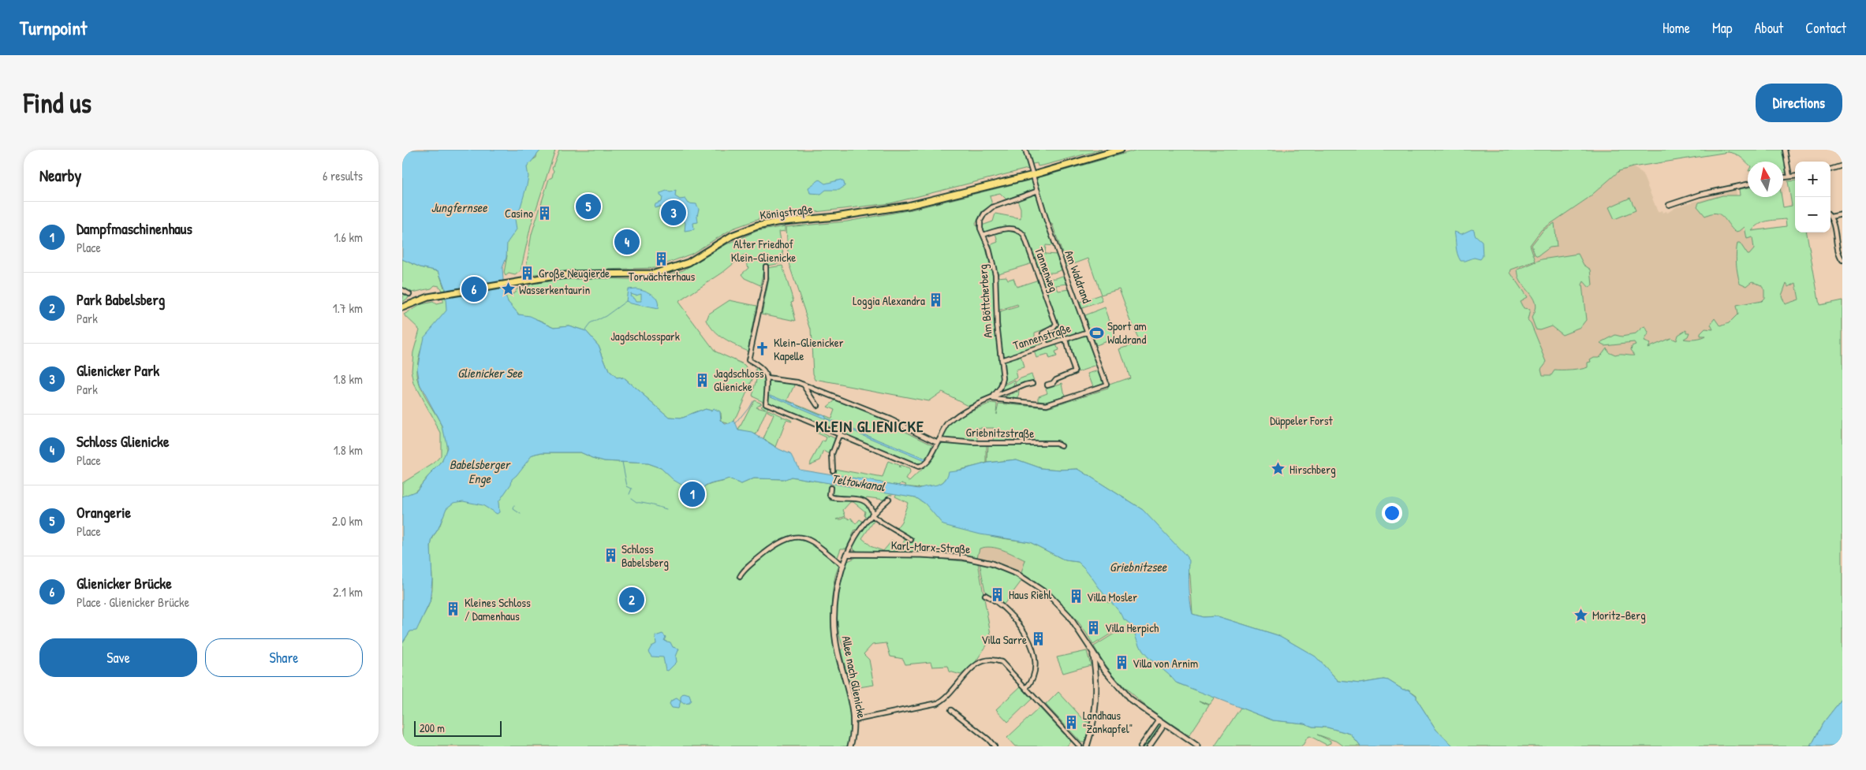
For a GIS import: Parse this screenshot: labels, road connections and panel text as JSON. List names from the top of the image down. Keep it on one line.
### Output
{"streets":{"main road":["Königstraße"],"street":["Tannenweg","Am Waldrand","Am Böttcherberg","Tannenstraße","Griebnitzstraße","Karl-Marx-Straße","Allee nach Glienicke"]},"crossings":[["Königstraße","Am Waldrand"],["Tannenweg","Am Böttcherberg"],["Tannenweg","Tannenstraße"],["Am Waldrand","Am Böttcherberg"],["Am Waldrand","Tannenstraße"],["Am Böttcherberg","Tannenstraße"],["Karl-Marx-Straße","Allee nach Glienicke"]],"districts":["KLEIN GLIENICKE"],"water":["Jungfernsee","Glienicker See","Babelsberger Enge","Teltowkanal","Griebnitzsee"],"parks":["Alter Friedhof Klein-Glienicke","Jagdschlosspark","Düppeler Forst"],"places":{"building":["Casino","Torwächterhaus","Große Neugierde","Loggia Alexandra","Jagdschloss Glienicke","Schloss Babelsberg","Haus Riehl","Villa Mosler","Kleines Schloss / Damenhaus","Villa Herpich","Villa Sarre","Villa von Arnim","Landhaus \"Zankapfel\""],"place":["Wasserkentaurin","Hirschberg","Moritz-Berg"],"sports":["Sport am Waldrand"],"church":["Klein-Glienicker Kapelle"]},"scale_bar":"200 m","north":"top","page":{"header":"Turnpoint","nav":["Home","Map","About","Contact"],"buttons":["Directions",["Save","Share"]],"title":"Find us","heading":["Nearby","6 results"],"map_buttons":["+","−"],"pins":["5","3","4","6","1","2"],"list":[{"mark":"1","name":"Dampfmaschinenhaus","note":"Place","value":"1.6 km"},{"mark":"2","name":"Park Babelsberg","note":"Park","value":"1.7 km"},{"mark":"3","name":"Glienicker Park","note":"Park","value":"1.8 km"},{"mark":"4","name":"Schloss Glienicke","note":"Place","value":"1.8 km"},{"mark":"5","name":"Orangerie","note":"Place","value":"2.0 km"},{"mark":"6","name":"Glienicker Brücke","note":"Place · Glienicker Brücke","value":"2.1 km"}],"scale":"200 m"}}
